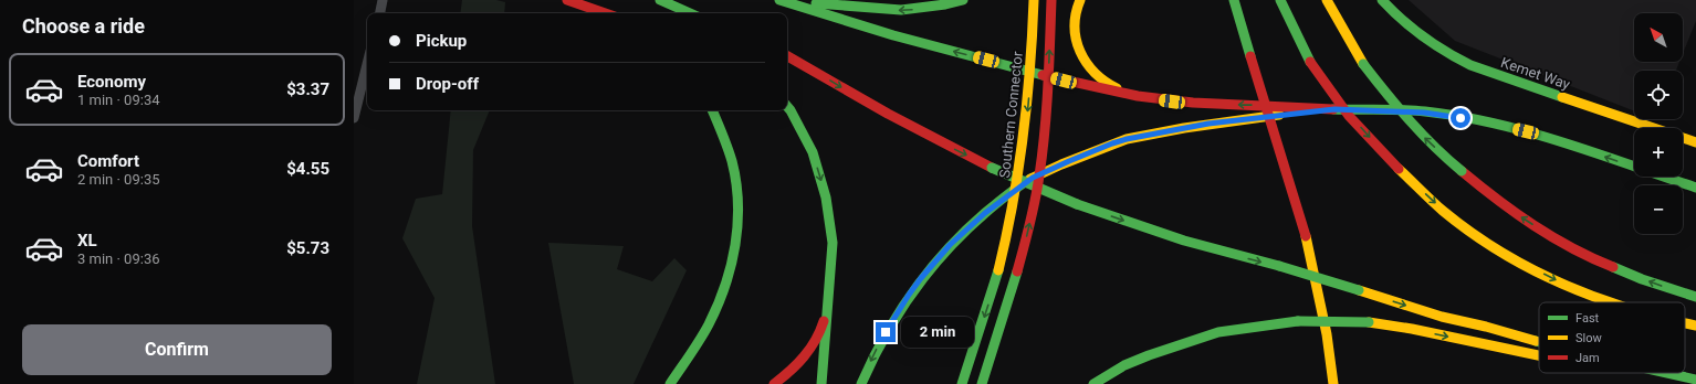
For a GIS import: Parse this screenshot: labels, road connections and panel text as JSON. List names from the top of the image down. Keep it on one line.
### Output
{"streets":{"main road":["Kemet Way","Southern Connector"]},"legend":["Fast","Slow","Jam"],"north":"top left","page":{"heading":"Choose a ride","map_buttons":["+","−"],"banner":["Pickup","Drop-off"],"list":[{"name":"Economy","note":"1 min · 09:34","value":"$3.37"},{"name":"Comfort","note":"2 min · 09:35","value":"$4.55"},{"name":"XL","note":"3 min · 09:36","value":"$5.73"}],"buttons":"Confirm","bubble":"2 min"}}
